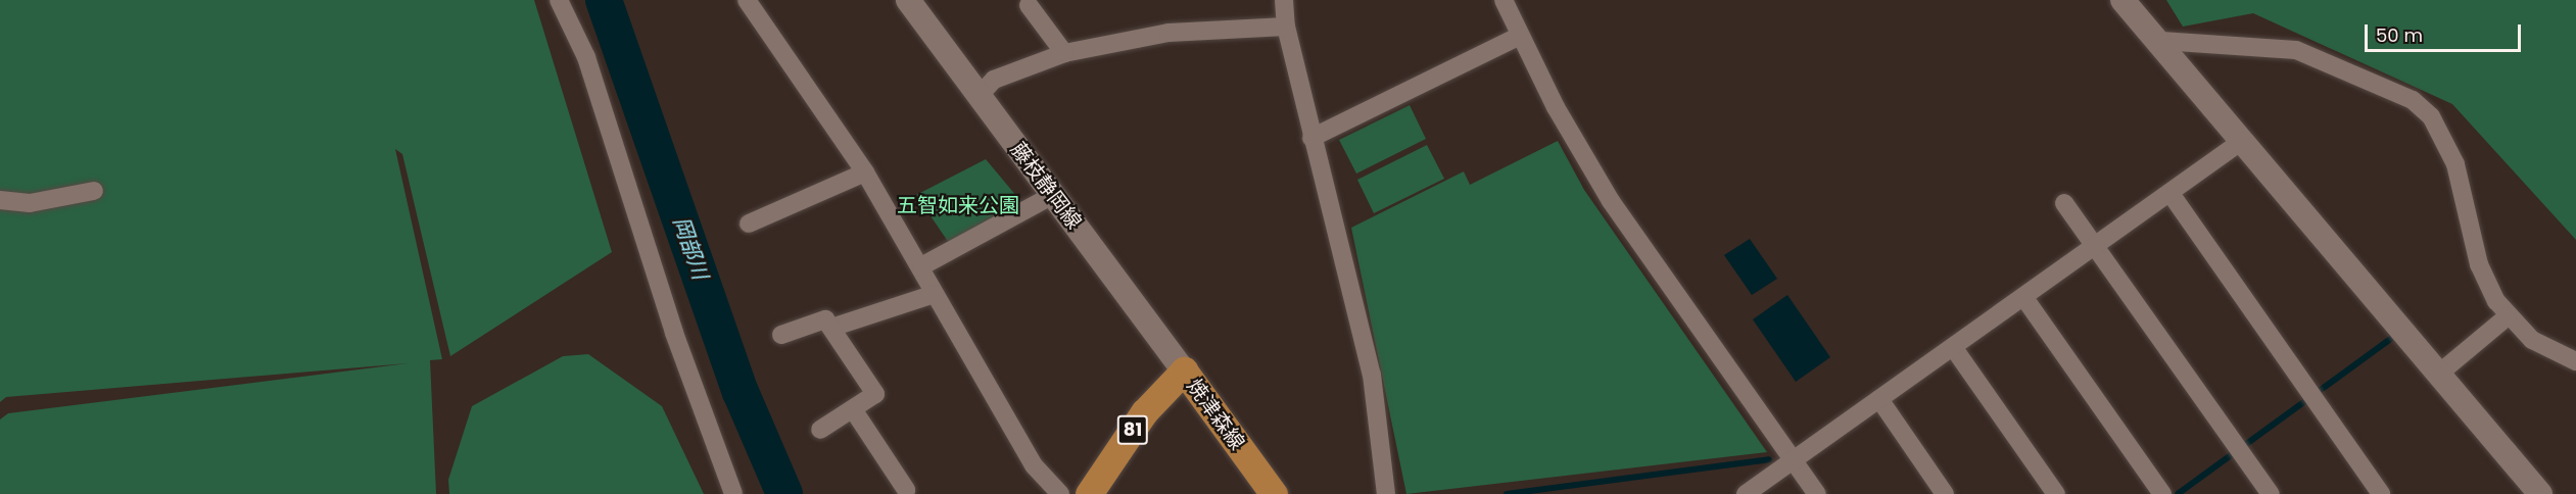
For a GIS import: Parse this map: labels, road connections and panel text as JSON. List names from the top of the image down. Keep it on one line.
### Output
{"streets":{"main road":["焼津森線","81"],"street":["藤枝静岡線"]},"crossings":[["藤枝静岡線","焼津森線"]],"water":["岡部川"],"parks":["五智如来公園"],"scale_bar":"50 m"}
